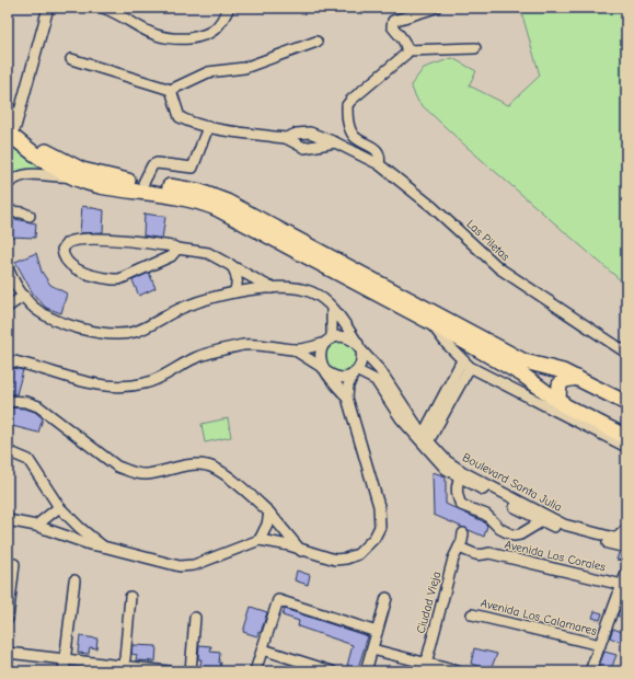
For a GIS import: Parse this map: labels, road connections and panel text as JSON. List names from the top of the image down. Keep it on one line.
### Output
{"streets":{"street":["Las Piletas","Boulevard Santa Julia","Avenida Los Corales","Ciudad Vieja","Avenida Los Calamares"]},"crossings":[["Avenida Los Corales","Ciudad Vieja"]]}
